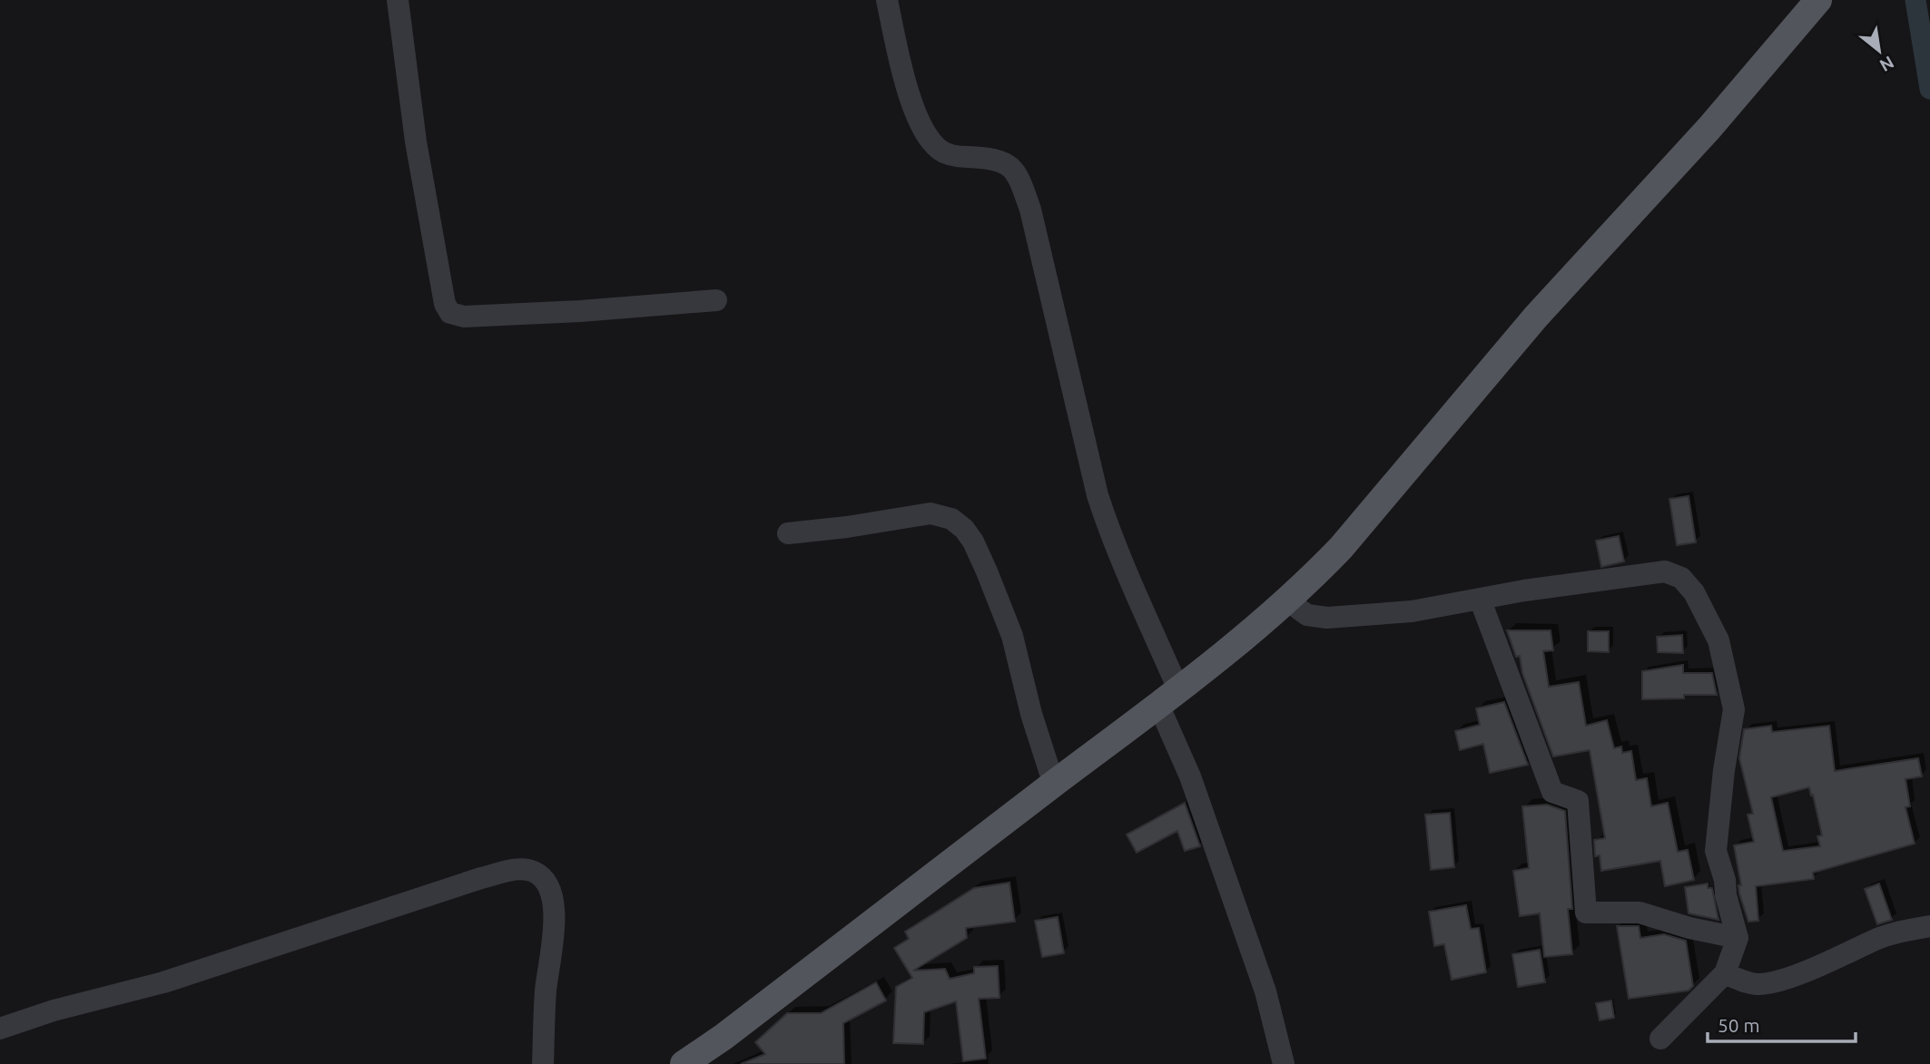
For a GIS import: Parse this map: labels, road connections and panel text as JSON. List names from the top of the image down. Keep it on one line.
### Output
{"scale_bar":"50 m","north":"bottom right"}
